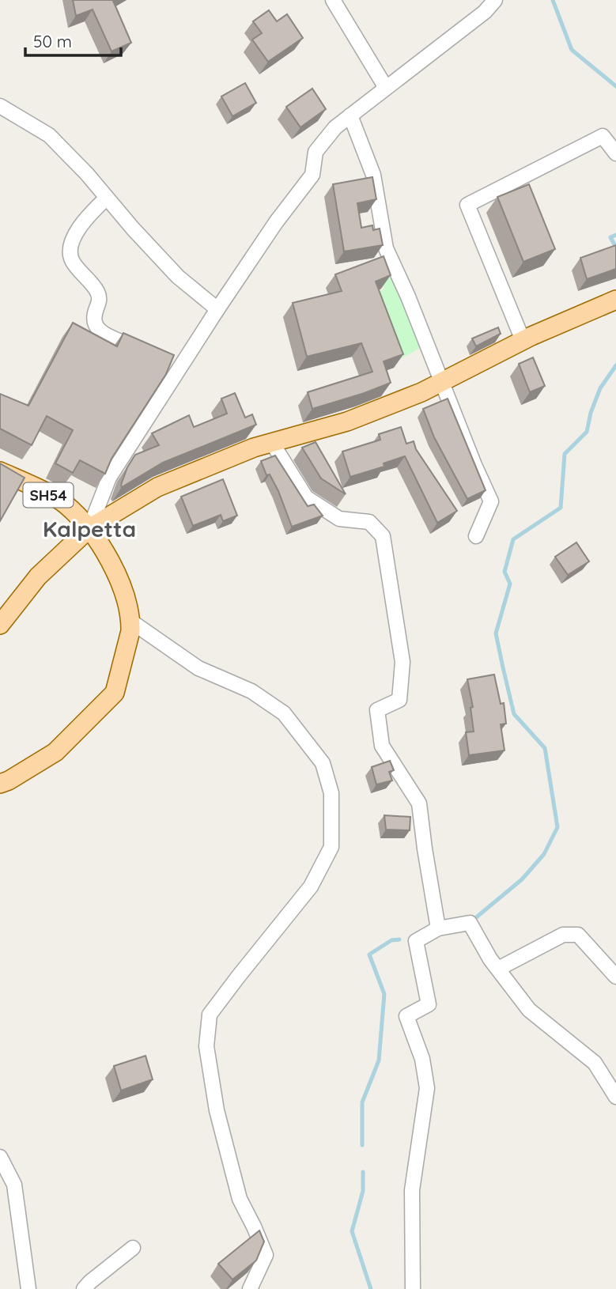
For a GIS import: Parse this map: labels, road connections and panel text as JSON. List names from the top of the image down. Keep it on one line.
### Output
{"streets":{"main road":["SH54"]},"districts":["Kalpetta"],"scale_bar":"50 m"}
